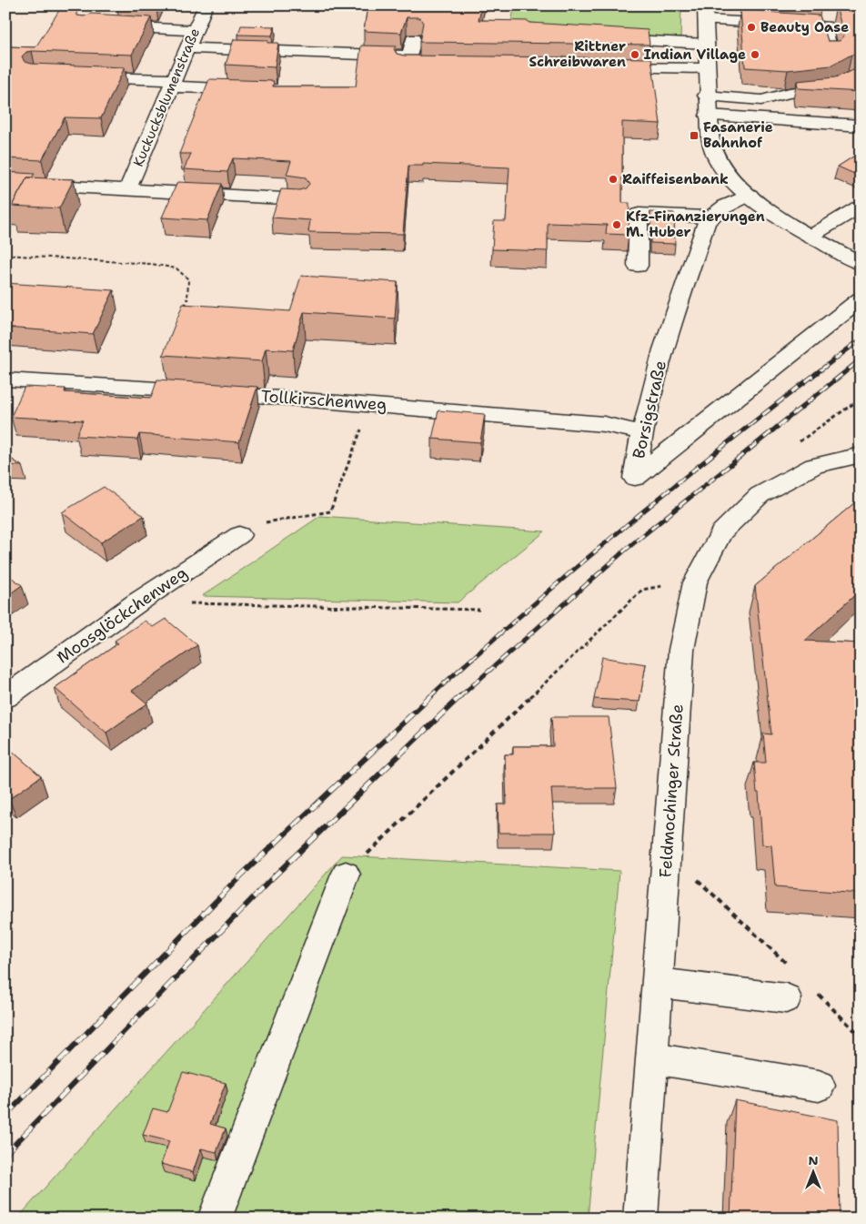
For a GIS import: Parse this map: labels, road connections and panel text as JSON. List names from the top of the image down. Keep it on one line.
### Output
{"streets":{"street":["Kuckucksblumenstraße","Tollkirschenweg","Borsigstraße","Moosglöckchenweg","Feldmochinger Straße"]},"crossings":[["Tollkirschenweg","Borsigstraße"]],"places":{"other":["Beauty Oase","Rittner Schreibwaren","Indian Village","Raiffeisenbank","Kfz-Finanzierungen M. Huber"],"transit":["Fasanerie Bahnhof"]},"north":"top"}
